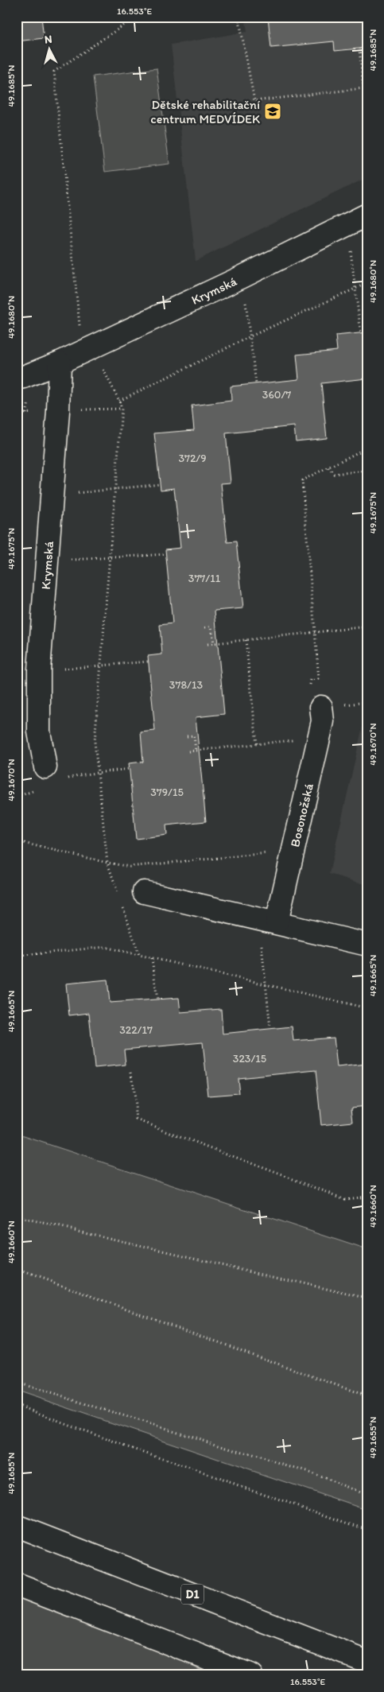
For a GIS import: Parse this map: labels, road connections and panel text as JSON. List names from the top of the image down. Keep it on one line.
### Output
{"streets":{"main road":["Krymská","Bosonožská","D1"]},"places":{"school or university":["Dětské rehabilitační centrum MEDVÍDEK"]},"house_numbers":["360/7","372/9","377/11","378/13","379/15","322/17","323/15"],"north":"top","coordinates":["16.553°E","49.1685°N","49.1680°N","49.1675°N","49.1670°N","49.1665°N","49.1660°N","49.1655°N"]}
